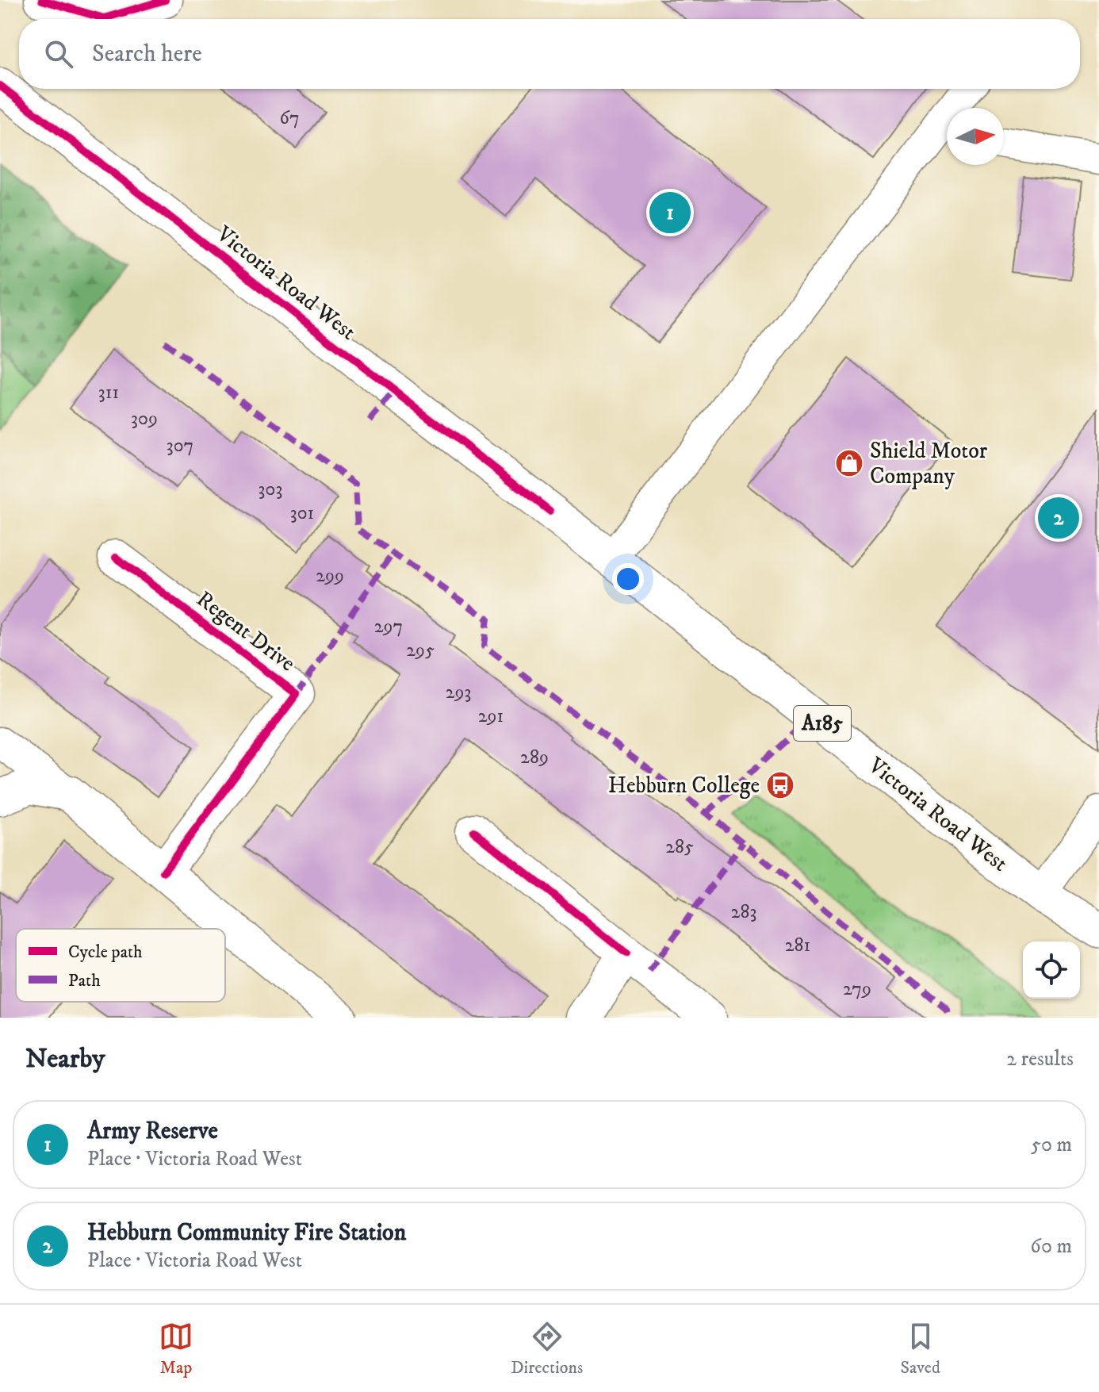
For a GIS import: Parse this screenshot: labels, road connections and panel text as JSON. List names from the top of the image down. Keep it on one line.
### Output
{"streets":{"street":["Victoria Road West","Regent Drive","A185"]},"places":{"shop":["Shield Motor Company"],"bus stop":["Hebburn College"]},"house_numbers":["67","311","309","307","303","301","299","297","295","293","291","289","285","283","281","279"],"legend":["Cycle path","Path"],"north":"right","page":{"search":"Search here","pins":["1","2"],"heading":["Nearby","2 results"],"list":[{"mark":"1","name":"Army Reserve","note":"Place · Victoria Road West","value":"50 m"},{"mark":"2","name":"Hebburn Community Fire Station","note":"Place · Victoria Road West","value":"60 m"}],"nav":["Map","Directions","Saved"]}}
